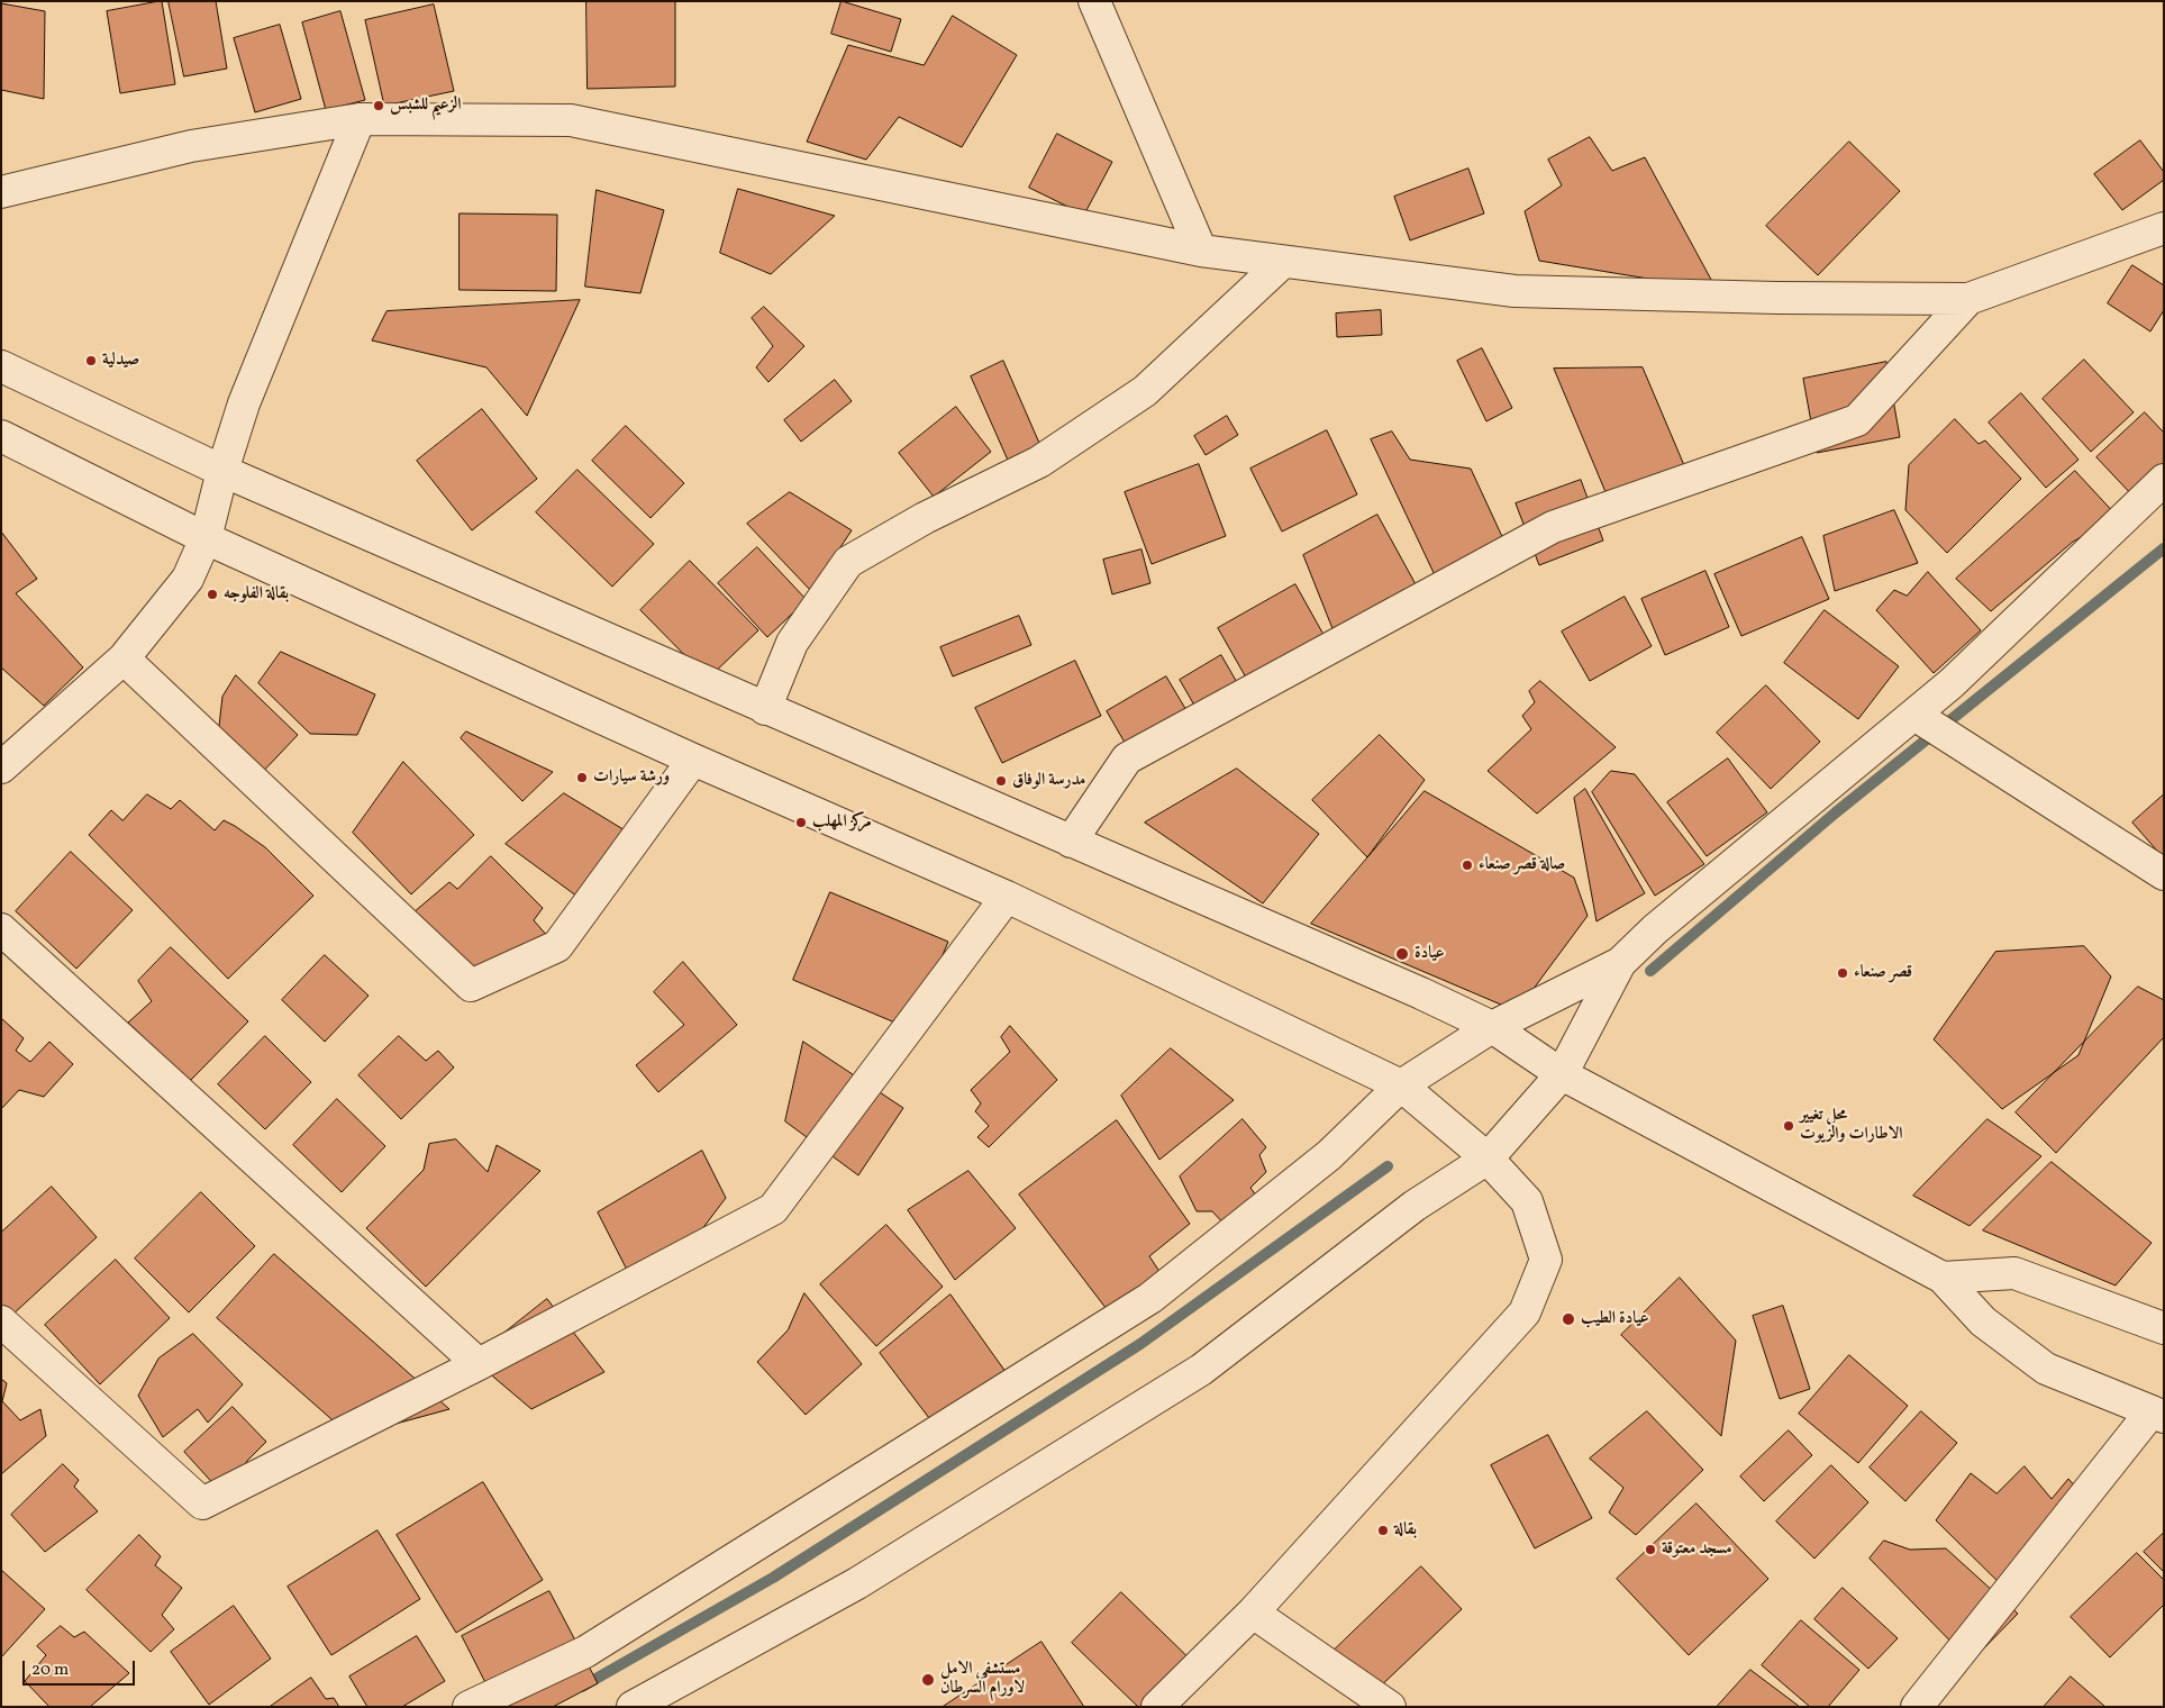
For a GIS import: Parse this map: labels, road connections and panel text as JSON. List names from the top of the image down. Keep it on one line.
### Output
{"places":["الزعيم للشبس","صيدلية","بقالة الفلوجه","ورشة سيارات","مدرسة الوفاق","مركز المهلب","صالة قصر صنعاء","عيادة","قصر صنعاء","محل تغيير الاطارات والزيوت","عيادة الطيب","بقالة","مسجد معتوقة","مستشفى الامل لاورام السرطان"],"scale_bar":"20 m"}
